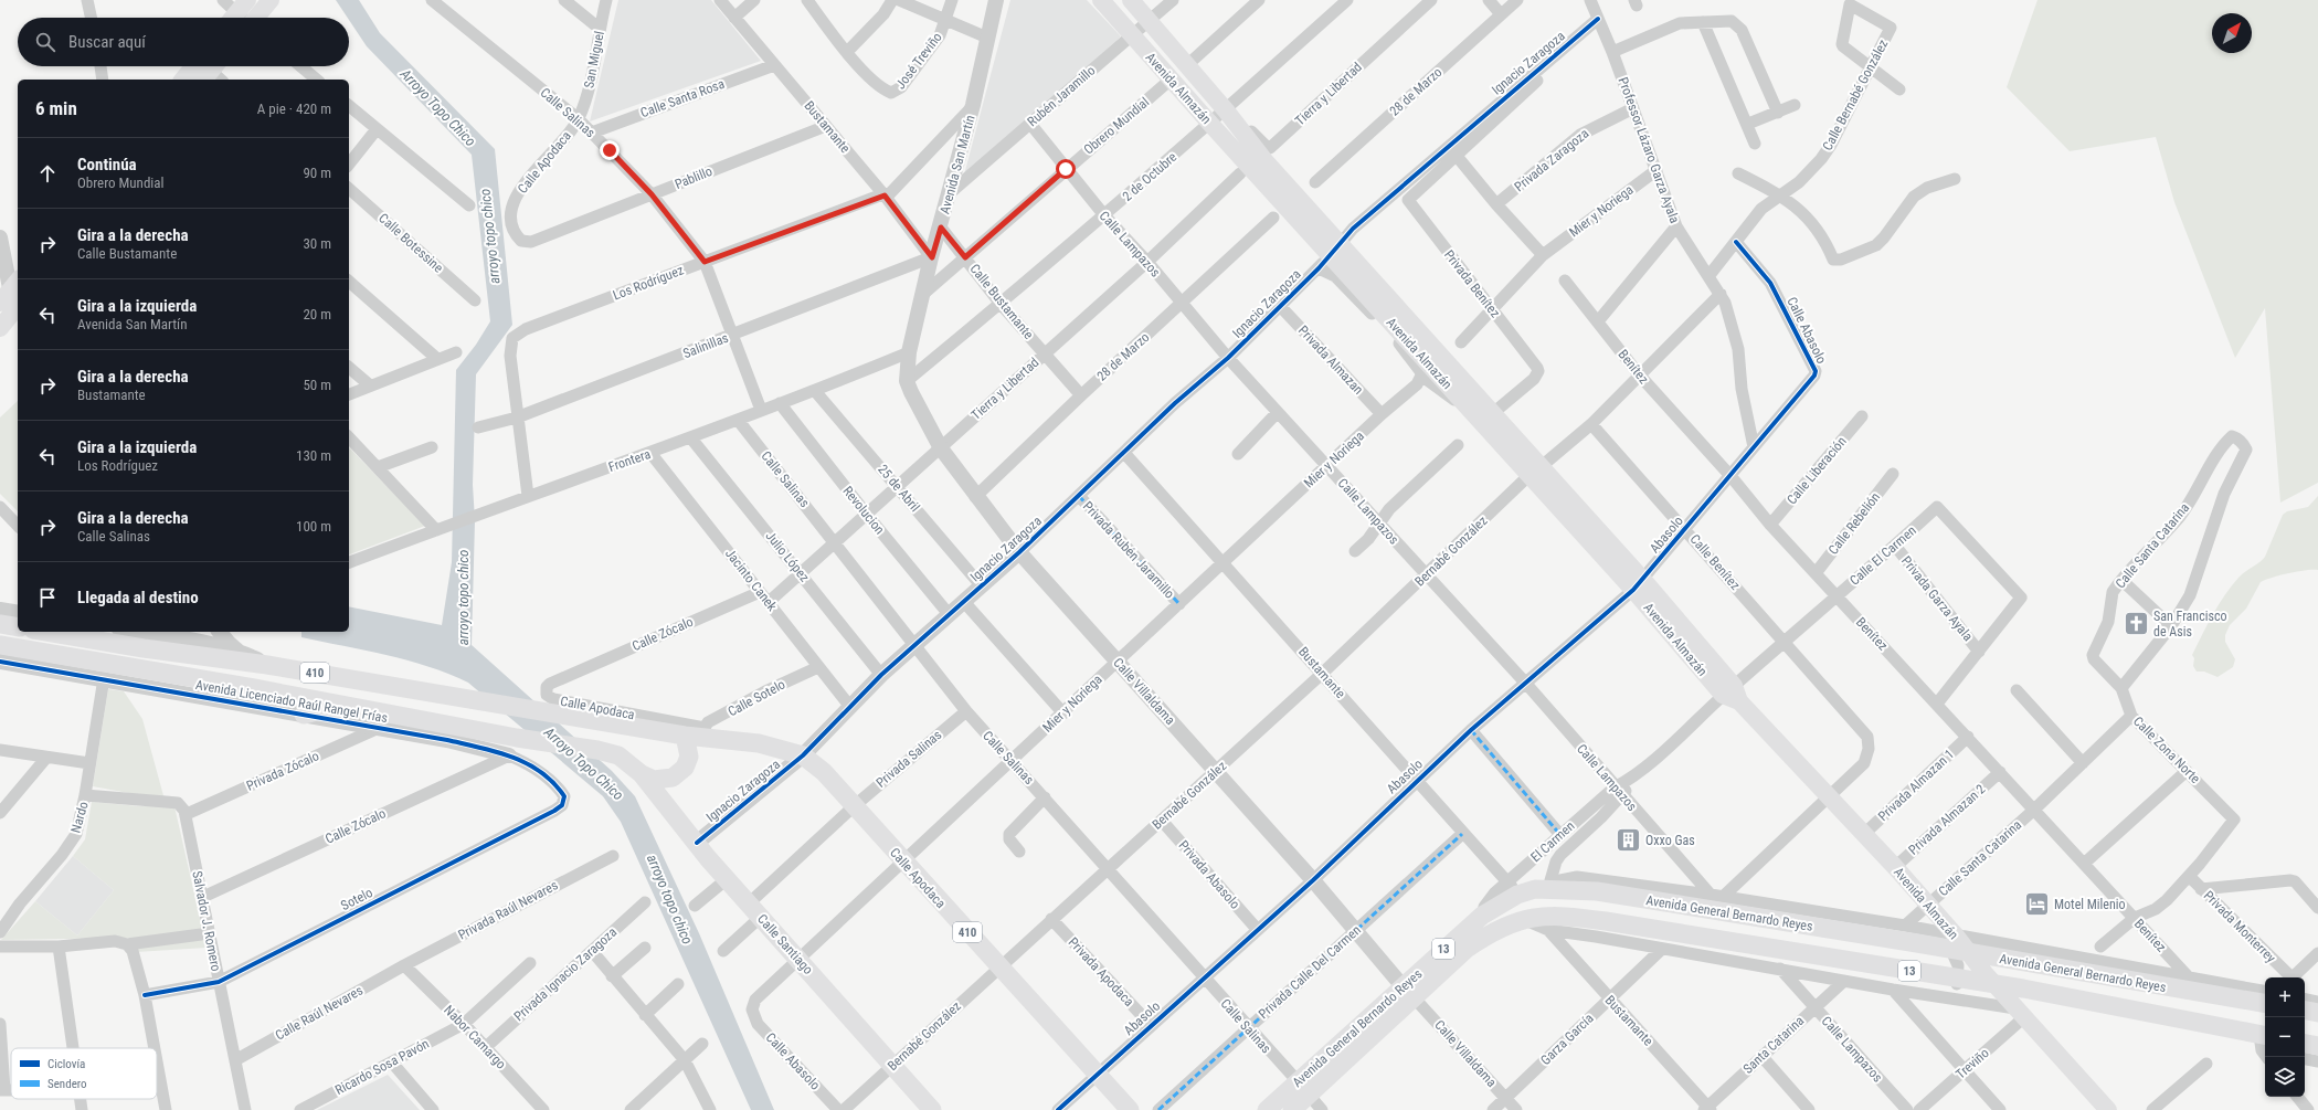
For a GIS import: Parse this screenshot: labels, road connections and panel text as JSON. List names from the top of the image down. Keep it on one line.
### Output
{"streets":{"main road":["Avenida Almazán","Calle Apodaca","410","Avenida General Bernardo Reyes","Calle Santiago","13"],"street":["San Miguel","José Treviño","Ignacio Zaragoza","28 de Marzo","Tierra y Libertad","Calle Bernabé González","Rubén Jaramillo","Calle Santa Rosa","Calle Salinas","Obrero Mundial","Bustamante","Professor Lázaro Garza Ayala","Privada Zaragoza","Avenida San Martín","2 de Octubre","Pablillo","Mier y Noriega","Calle Botessine","Calle Lampazos","Los Rodríguez","Privada Benítez","Calle Bustamante","Calle Abasolo","Salinillas","Privada Almazan","Benítez","Frontera","Calle Liberación","25 de Abril","Revolucion","Calle Rebelión","Abasolo","Calle Santa Catarina","Privada Rubén Jaramillo","Bernabé González","Calle El Carmen","Julio López","Calle Benítez","Jacinto Canek","Privada Garza Ayala","Calle Zócalo","Calle Villaldama","Calle Sotelo","Avenida Licenciado Raúl Rangel Frías","Calle Zona Norte","Privada Salinas","Privada Zócalo","Privada Almazan 1","Nardo","Privada Almazan 2","El Carmen","Privada Abasolo","Sotelo","Privada Raúl Nevares","Salvador J. Romero","Privada Monterrey","Privada Apodaca","Privada Calle Del Carmen","Privada Ignacio Zaragoza","Calle Raúl Nevares","Nabor Camargo","Garza García","Santa Catarina","Treviño","Ricardo Sosa Pavón"]},"crossings":[["San Miguel","Calle Salinas"],["San Miguel","Calle Apodaca"],["Ignacio Zaragoza","Calle Salinas"],["Ignacio Zaragoza","Bustamante"],["Ignacio Zaragoza","Professor Lázaro Garza Ayala"],["Ignacio Zaragoza","Calle Apodaca"],["Ignacio Zaragoza","Calle Lampazos"],["Ignacio Zaragoza","Privada Almazan"],["Ignacio Zaragoza","25 de Abril"],["Ignacio Zaragoza","Revolucion"],["Ignacio Zaragoza","Privada Rubén Jaramillo"],["Ignacio Zaragoza","Julio López"],["Ignacio Zaragoza","Jacinto Canek"],["Ignacio Zaragoza","Calle Villaldama"],["Ignacio Zaragoza","Calle Santiago"],["Avenida Almazán","Tierra y Libertad"],["Avenida Almazán","Rubén Jaramillo"],["Avenida Almazán","Obrero Mundial"],["Avenida Almazán","2 de Octubre"],["Avenida Almazán","Privada Benítez"],["Avenida Almazán","Abasolo"],["Avenida Almazán","Calle Santa Catarina"],["Avenida Almazán","Bernabé González"],["Avenida Almazán","Calle El Carmen"],["Avenida Almazán","Privada Almazan 1"],["Avenida Almazán","Privada Almazan 2"],["Avenida Almazán","El Carmen"],["Avenida Almazán","Treviño"],["28 de Marzo","Calle Lampazos"],["28 de Marzo","Calle Bustamante"],["28 de Marzo","Calle Villaldama"],["Tierra y Libertad","Calle Salinas"],["Tierra y Libertad","2 de Octubre"],["Tierra y Libertad","Calle Lampazos"],["Tierra y Libertad","Calle Bustamante"],["Tierra y Libertad","25 de Abril"],["Tierra y Libertad","Revolucion"],["Tierra y Libertad","Julio López"],["Tierra y Libertad","Jacinto Canek"],["Tierra y Libertad","Calle Villaldama"],["Calle Bernabé González","Professor Lázaro Garza Ayala"],["Calle Bernabé González","Calle Abasolo"],["Rubén Jaramillo","Avenida San Martín"],["Rubén Jaramillo","Calle Lampazos"],["Calle Santa Rosa","Calle Salinas"],["Calle Santa Rosa","Bustamante"],["Calle Salinas","Calle Apodaca"],["Calle Salinas","Pablillo"],["Calle Salinas","Mier y Noriega"],["Calle Salinas","Los Rodríguez"],["Calle Salinas","Salinillas"],["Calle Salinas","Frontera"],["Calle Salinas","Abasolo"],["Calle Salinas","Bernabé González"],["Calle Salinas","Privada Salinas"],["Calle Salinas","Avenida General Bernardo Reyes"],["Calle Salinas","Privada Calle Del Carmen"],["Obrero Mundial","Avenida San Martín"],["Obrero Mundial","Calle Lampazos"],["Obrero Mundial","Calle Bustamante"],["Bustamante","Avenida San Martín"],["Bustamante","Pablillo"],["Bustamante","Mier y Noriega"],["Bustamante","Los Rodríguez"],["Bustamante","Salinillas"],["Bustamante","Abasolo"],["Bustamante","Bernabé González"],["Bustamante","El Carmen"],["Bustamante","Avenida General Bernardo Reyes"],["Bustamante","Privada Calle Del Carmen"],["Bustamante","Garza García"],["Bustamante","Santa Catarina"],["Professor Lázaro Garza Ayala","Privada Zaragoza"],["Professor Lázaro Garza Ayala","Mier y Noriega"],["Professor Lázaro Garza Ayala","Calle Abasolo"],["Professor Lázaro Garza Ayala","Abasolo"],["Calle Apodaca","Pablillo"],["Calle Apodaca","Mier y Noriega"],["Calle Apodaca","Abasolo"],["Calle Apodaca","Bernabé González"],["Calle Apodaca","Calle Zócalo"],["Calle Apodaca","410"],["Calle Apodaca","Calle Sotelo"],["Calle Apodaca","Privada Salinas"],["Avenida San Martín","2 de Octubre"],["Avenida San Martín","Los Rodríguez"],["Avenida San Martín","Calle Bustamante"],["Avenida San Martín","Salinillas"],["Avenida San Martín","Frontera"],["Avenida San Martín","Calle Villaldama"],["2 de Octubre","Calle Lampazos"],["2 de Octubre","Calle Bustamante"],["2 de Octubre","Calle Villaldama"],["Mier y Noriega","Calle Lampazos"],["Mier y Noriega","Privada Benítez"],["Mier y Noriega","Calle Abasolo"],["Mier y Noriega","Privada Almazan"],["Mier y Noriega","Privada Rubén Jaramillo"],["Mier y Noriega","Calle Villaldama"],["Mier y Noriega","Calle Santiago"],["Calle Lampazos","Abasolo"],["Calle Lampazos","Bernabé González"],["Calle Lampazos","El Carmen"],["Calle Lampazos","Santa Catarina"],["Los Rodríguez","Salinillas"],["Calle Abasolo","Abasolo"],["Benítez","Calle Liberación"],["Benítez","Calle Rebelión"],["Benítez","Abasolo"],["Benítez","Calle Santa Catarina"],["Benítez","Calle El Carmen"],["Benítez","Privada Almazan 1"],["Benítez","Privada Almazan 2"],["Frontera","25 de Abril"],["Frontera","Revolucion"],["Frontera","Julio López"],["Frontera","Jacinto Canek"],["Abasolo","Calle Benítez"],["Abasolo","Calle Villaldama"],["Abasolo","Privada Abasolo"],["Abasolo","Privada Apodaca"],["Calle Santa Catarina","Calle Zona Norte"],["Bernabé González","Calle Villaldama"],["Bernabé González","Privada Abasolo"],["Bernabé González","Calle Santiago"],["Bernabé González","Privada Apodaca"],["Calle El Carmen","Calle Benítez"],["Calle El Carmen","Privada Garza Ayala"],["Calle El Carmen","El Carmen"],["Jacinto Canek","Calle Zócalo"],["Jacinto Canek","Calle Sotelo"],["Calle Zócalo","Avenida Licenciado Raúl Rangel Frías"],["Calle Zócalo","Salvador J. Romero"],["410","Calle Santiago"],["Calle Villaldama","Avenida General Bernardo Reyes"],["Calle Villaldama","Privada Calle Del Carmen"],["Calle Villaldama","Garza García"],["Avenida Licenciado Raúl Rangel Frías","Privada Zócalo"],["Avenida Licenciado Raúl Rangel Frías","Nardo"],["Avenida Licenciado Raúl Rangel Frías","Sotelo"],["Calle Zona Norte","Privada Monterrey"],["Privada Zócalo","Salvador J. Romero"],["El Carmen","Avenida General Bernardo Reyes"],["Sotelo","Salvador J. Romero"],["Privada Raúl Nevares","Calle Raúl Nevares"],["Privada Raúl Nevares","Nabor Camargo"],["Salvador J. Romero","Calle Raúl Nevares"],["Privada Ignacio Zaragoza","Nabor Camargo"],["Calle Raúl Nevares","Nabor Camargo"],["Nabor Camargo","Ricardo Sosa Pavón"]],"water":["Arroyo Topo Chico","arroyo topo chico"],"places":{"church":["San Francisco de Asis"],"building":["Oxxo Gas"],"hotel":["Motel Milenio"]},"legend":["Ciclovía","Sendero"],"north":"top right","page":{"search":"Buscar aquí","heading":["6 min","A pie · 420 m"],"list":[["Continúa","Obrero Mundial","90 m"],["Gira a la derecha","Calle Bustamante","30 m"],["Gira a la izquierda","Avenida San Martín","20 m"],["Gira a la derecha","Bustamante","50 m"],["Gira a la izquierda","Los Rodríguez","130 m"],["Gira a la derecha","Calle Salinas","100 m"],"Llegada al destino"],"map_buttons":["+","−"]}}
